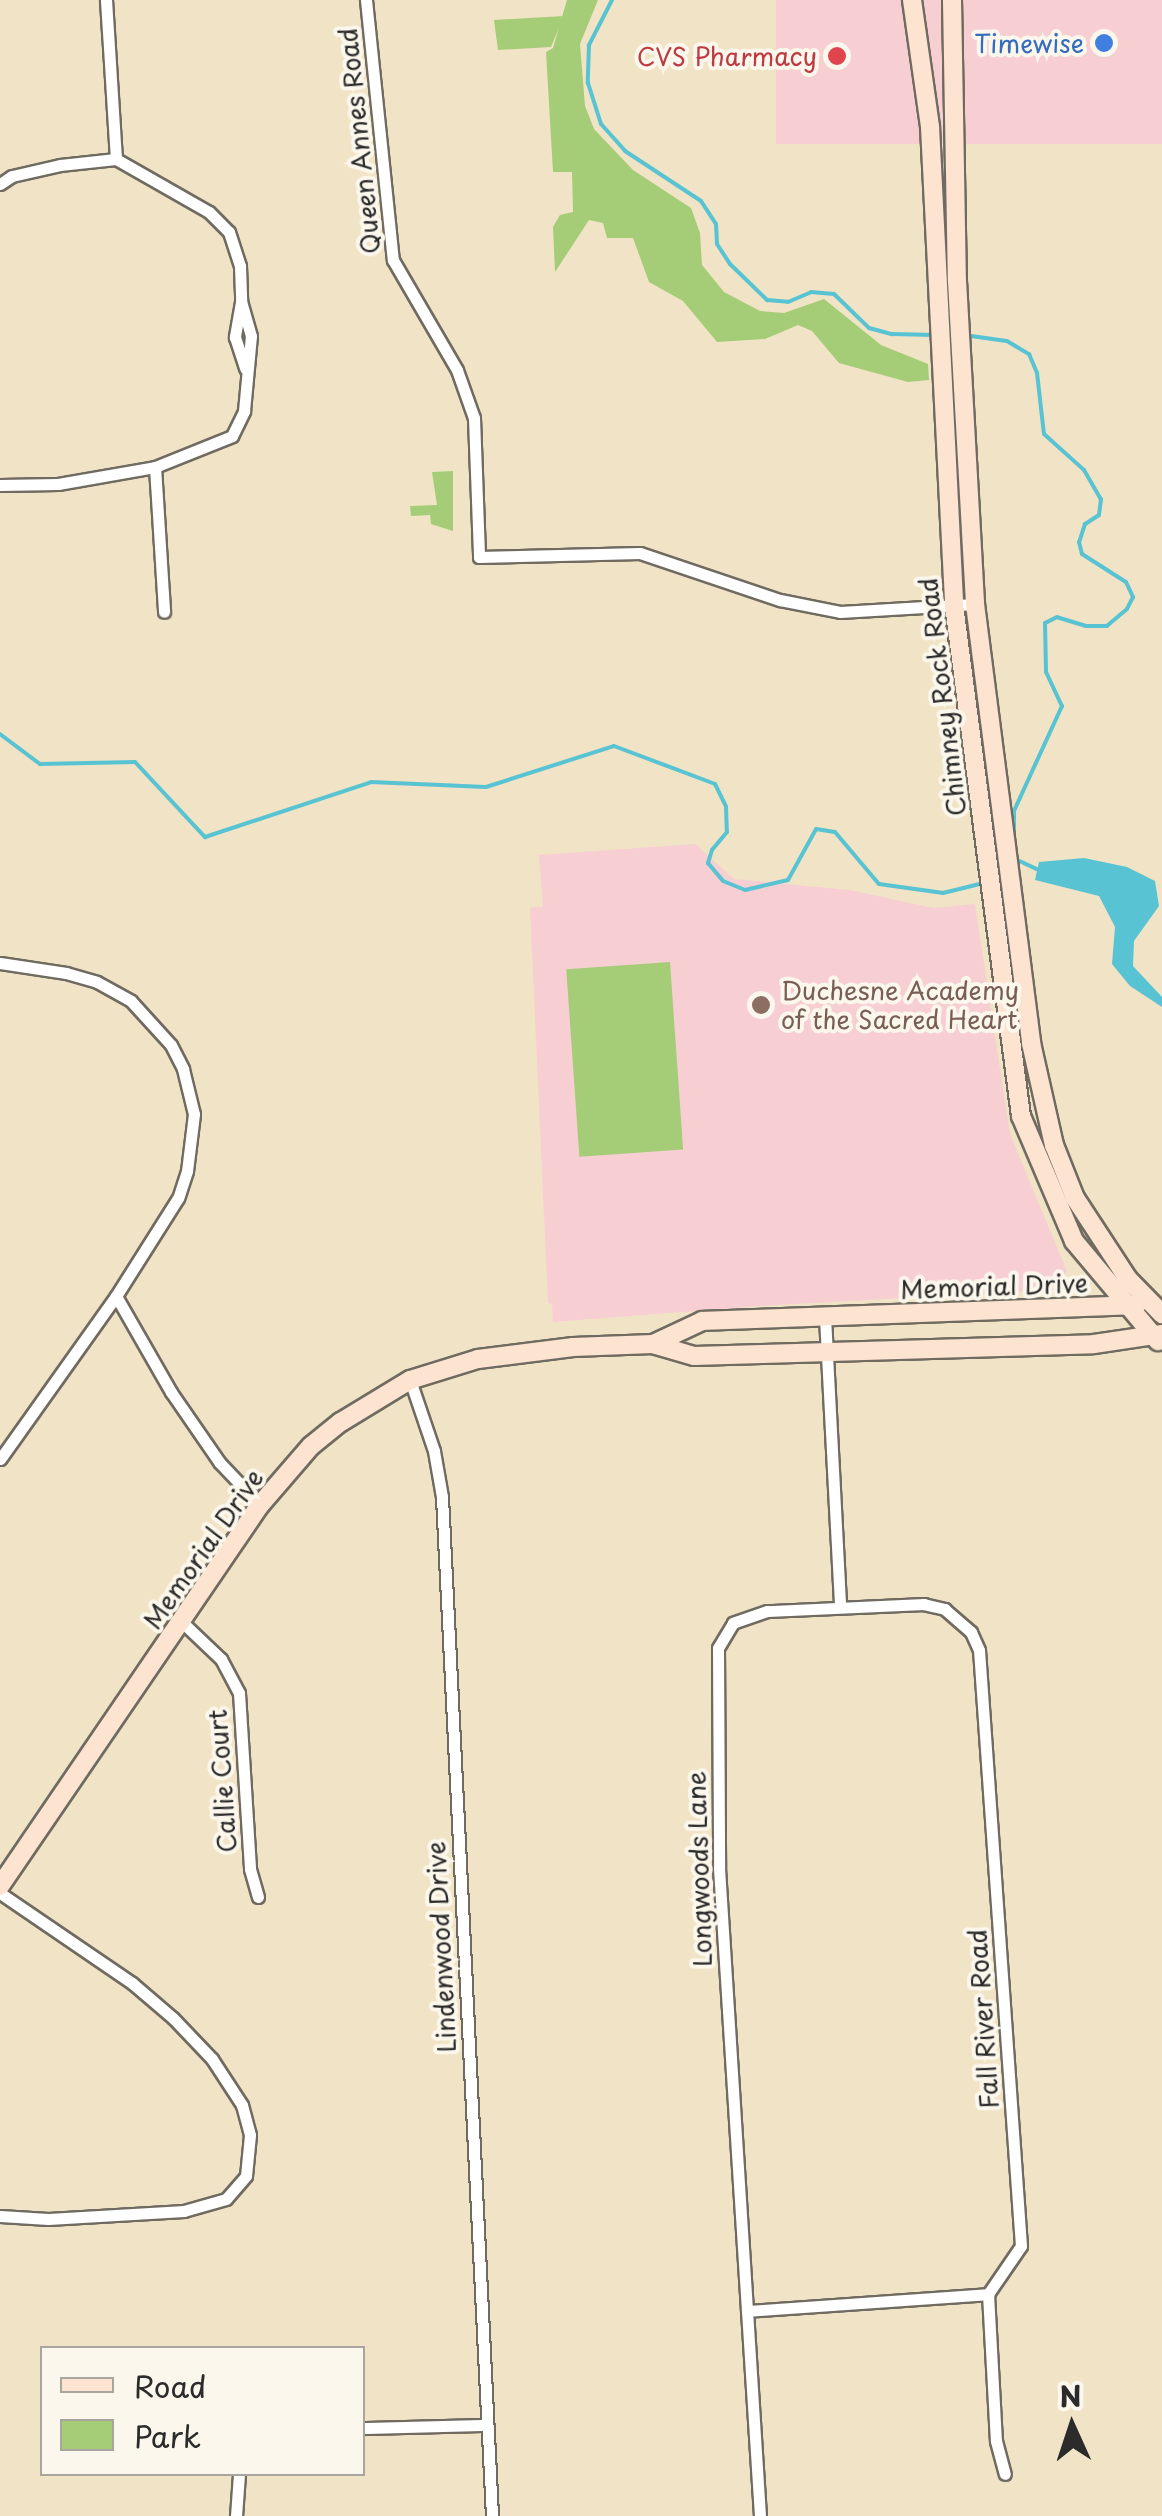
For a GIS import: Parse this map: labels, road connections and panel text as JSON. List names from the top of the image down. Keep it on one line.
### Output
{"streets":{"main road":["Chimney Rock Road","Memorial Drive"],"street":["Queen Annes Road","Callie Court","Longwoods Lane","Lindenwood Drive","Fall River Road"]},"crossings":[["Queen Annes Road","Chimney Rock Road"],["Chimney Rock Road","Memorial Drive"],["Memorial Drive","Callie Court"],["Memorial Drive","Lindenwood Drive"],["Longwoods Lane","Fall River Road"]],"places":["Timewise","CVS Pharmacy","Duchesne Academy of the Sacred Heart"],"legend":["Road","Park"],"north":"top"}
